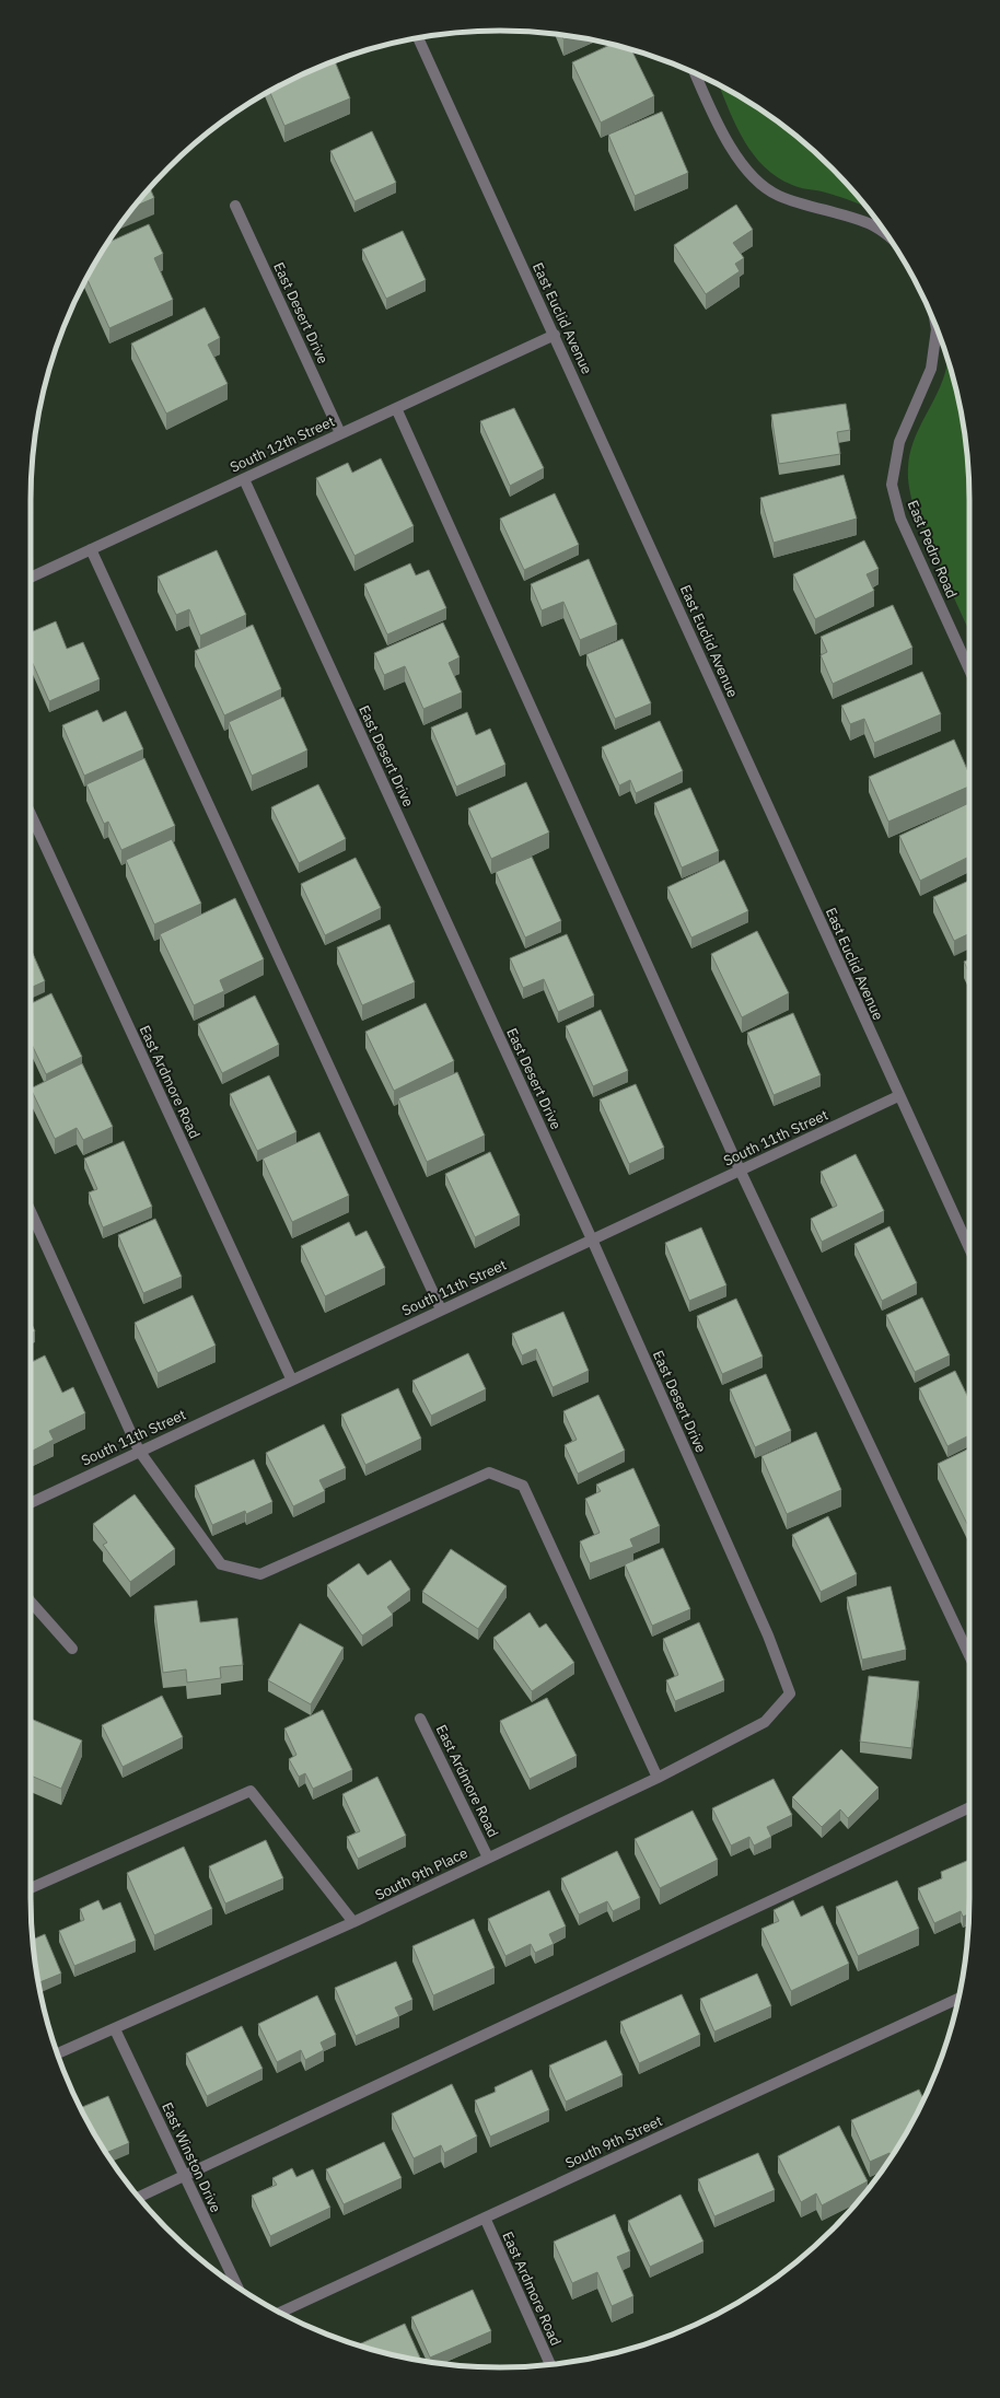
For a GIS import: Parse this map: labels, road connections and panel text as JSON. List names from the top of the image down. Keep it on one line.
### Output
{"streets":{"street":["East Desert Drive","East Euclid Avenue","South 12th Street","East Pedro Road","East Ardmore Road","South 11th Street","South 9th Place","South 9th Street","East Winston Drive"]},"crossings":[["East Desert Drive","South 12th Street"],["East Desert Drive","South 11th Street"],["East Desert Drive","South 9th Place"],["East Euclid Avenue","South 12th Street"],["East Euclid Avenue","South 11th Street"],["East Ardmore Road","South 11th Street"],["East Ardmore Road","South 9th Place"],["East Ardmore Road","South 9th Street"],["South 9th Place","East Winston Drive"]]}
